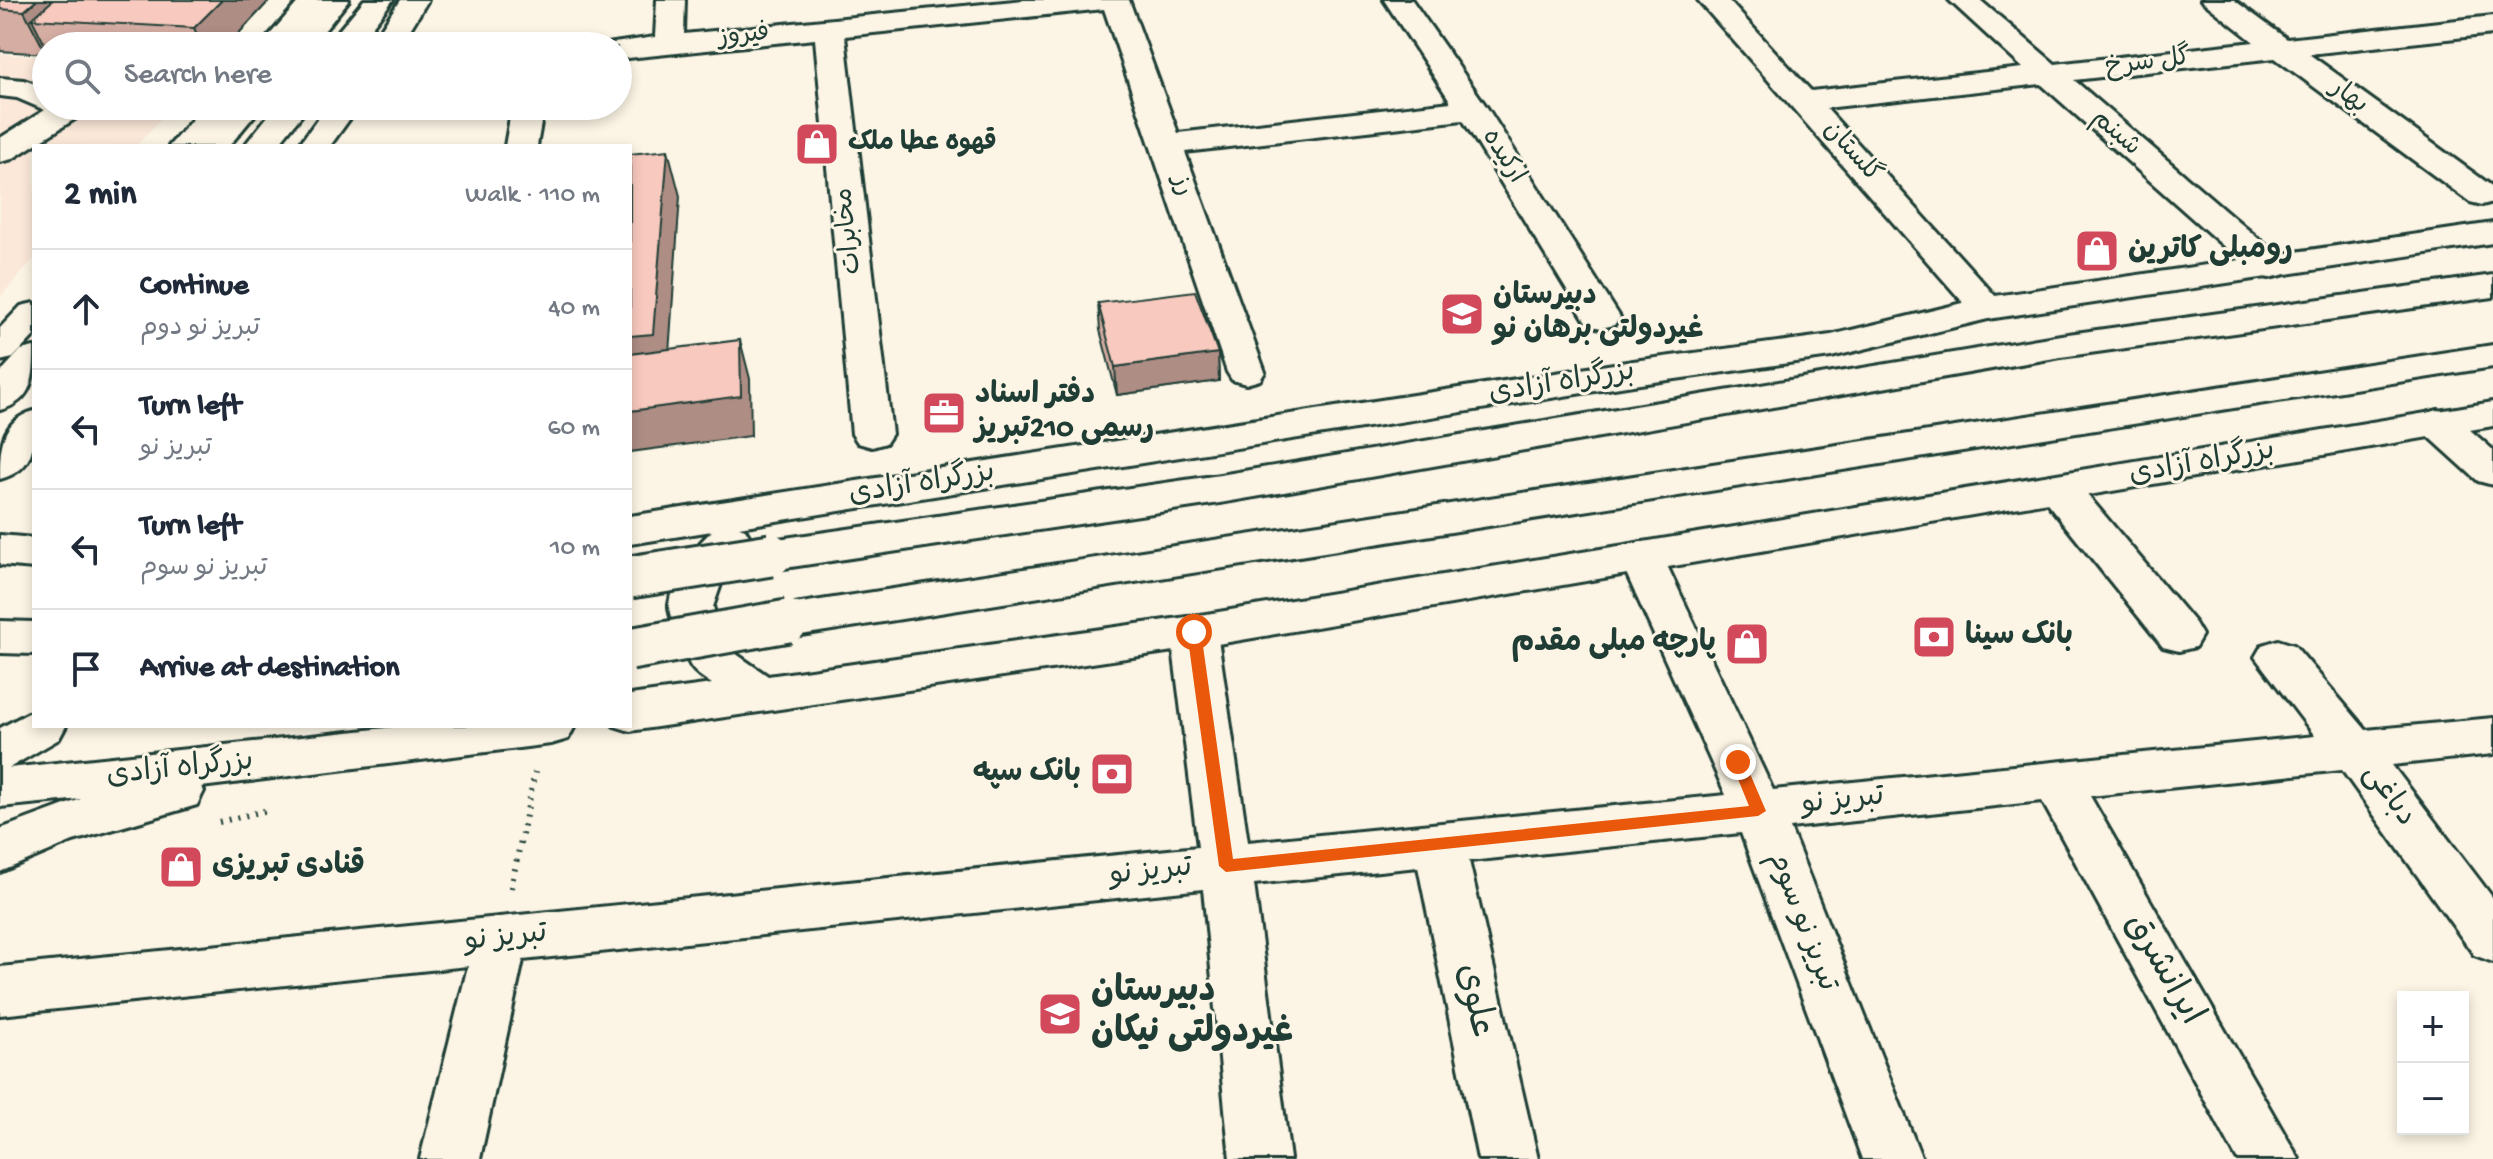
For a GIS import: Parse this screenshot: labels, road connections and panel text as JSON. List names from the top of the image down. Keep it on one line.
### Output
{"streets":{"main road":["فیروز","گل سرخ","بهار","شبنم","گلستان","ارکیده","رز","مخابرات","بزرگراه آزادی","دباغی","تبریز نو","تبریز نو سوم","ایرانشرق","علوی"]},"crossings":[["فیروز","رز"],["فیروز","مخابرات"],["گل سرخ","بهار"],["گل سرخ","شبنم"],["گل سرخ","گلستان"],["شبنم","بزرگراه آزادی"],["گلستان","بزرگراه آزادی"],["بزرگراه آزادی","تبریز نو سوم"],["دباغی","تبریز نو"],["تبریز نو","تبریز نو سوم"],["تبریز نو","ایرانشرق"],["تبریز نو","علوی"]],"places":{"shop":["قهوه عطا ملک","رومبلی کاترین","پارچه مبلی مقدم","قنادی تبریزی"],"school or university":["دبیرستان غیردولتی برهان نو","دبیرستان غیردولتی نیکان"],"office":["دفتر اسناد رسمی 210تبریز"],"bank":["بانک سینا","بانک سپه"]},"page":{"search":"Search here","heading":["2 min","Walk · 110 m"],"list":[["Continue","تبریز نو دوم","40 m"],["Turn left","تبریز نو","60 m"],["Turn left","تبریز نو سوم","10 m"],"Arrive at destination"],"map_buttons":["+","−"]}}
